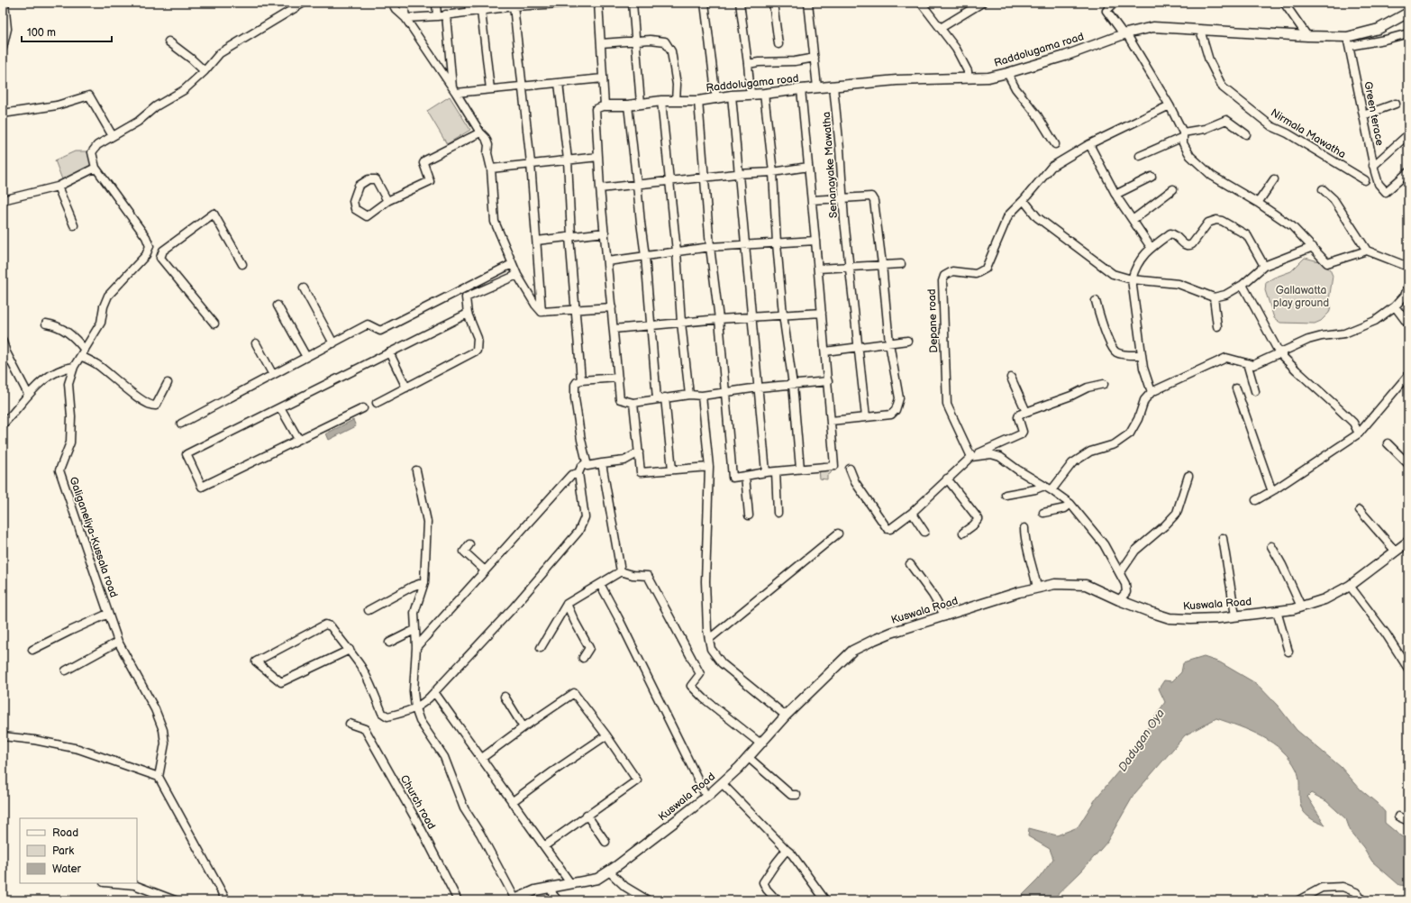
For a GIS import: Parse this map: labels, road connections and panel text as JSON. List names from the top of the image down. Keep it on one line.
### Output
{"streets":{"street":["Raddolugama road","Green terace","Nirmala Mawatha","Senanayake Mawatha","Depane road","Galiganeliya-Kussala road","Kuswala Road","Church road"]},"crossings":[["Raddolugama road","Green terace"],["Raddolugama road","Nirmala Mawatha"],["Raddolugama road","Senanayake Mawatha"]],"water":["Dadugan Oya"],"parks":["Gallawatta play ground"],"legend":["Road","Park","Water"],"scale_bar":"100 m"}
